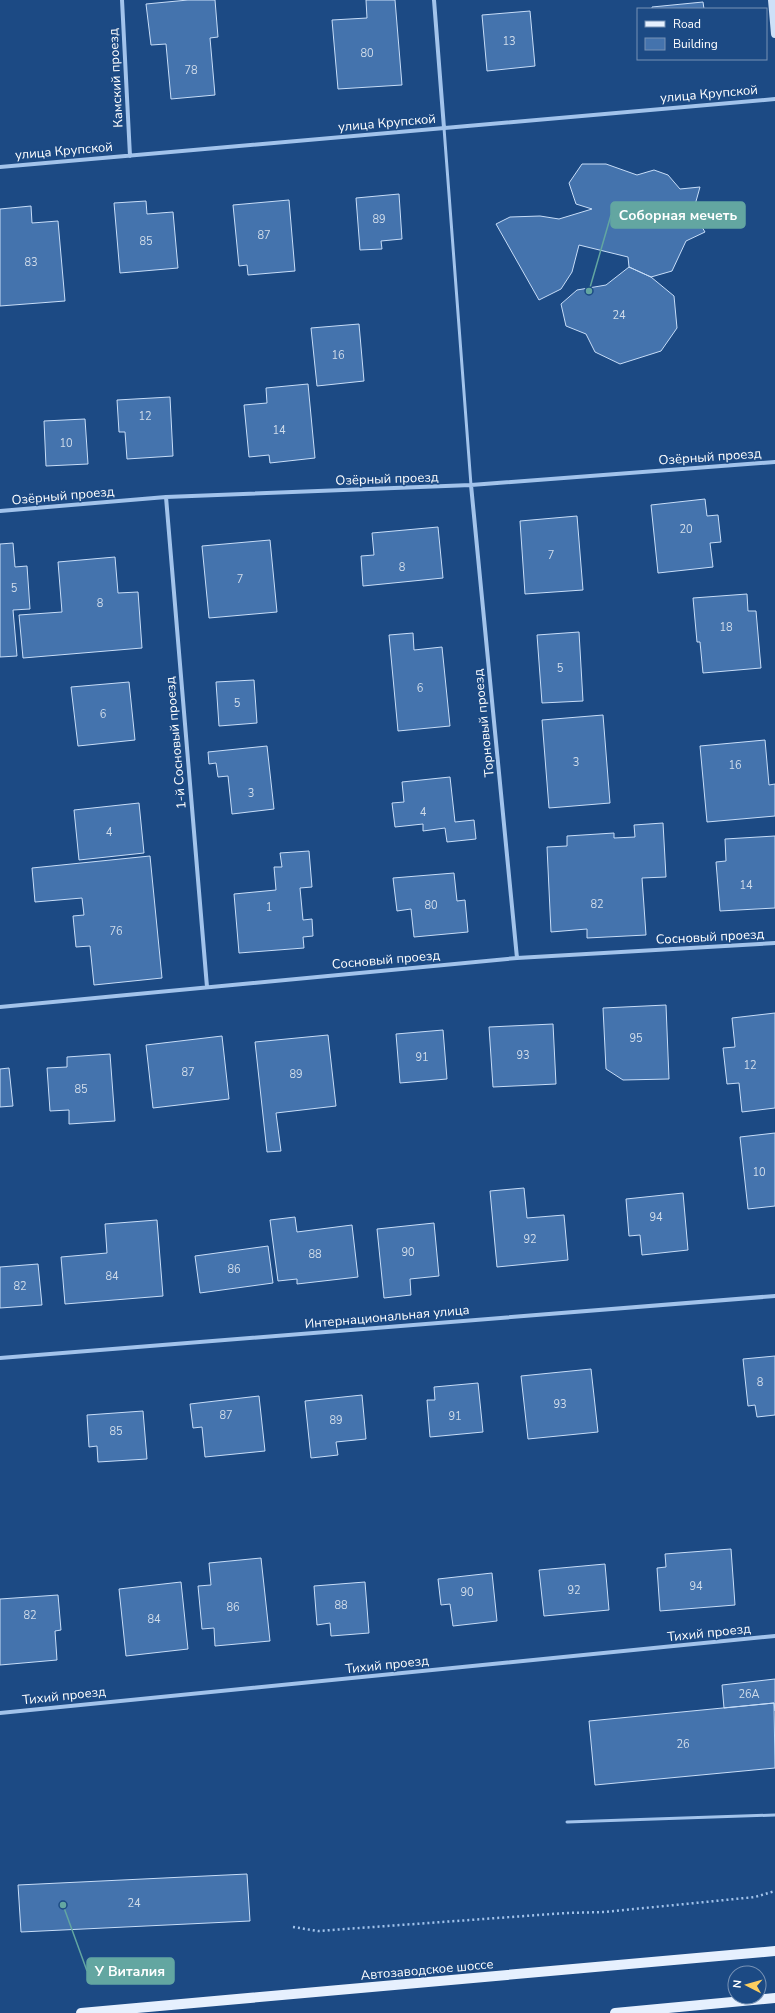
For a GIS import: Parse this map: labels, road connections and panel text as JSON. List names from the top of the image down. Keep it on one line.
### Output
{"streets":{"main road":["Автозаводское шоссе"],"street":["Камский проезд","улица Крупской","Озёрный проезд","Торновый проезд","1-й Сосновый проезд","Сосновый проезд","Интернациональная улица","Тихий проезд"]},"crossings":[["Камский проезд","улица Крупской"],["Озёрный проезд","Торновый проезд"],["Озёрный проезд","1-й Сосновый проезд"],["Торновый проезд","Сосновый проезд"],["1-й Сосновый проезд","Сосновый проезд"]],"places":["Cоборная мечеть","У Виталия"],"house_numbers":["13","80","78","89","87","85","83","24","16","12","14","10","20","7","8","7","5","8","18","5","6","5","6","3","16","3","4","4","14","82","80","1","76","95","93","91","12","87","89","85","10","94","92","90","88","86","84","82","8","93","87","91","89","85","94","92","90","88","86","82","84","26А","26","24"],"legend":["Road","Building"],"north":"left"}
